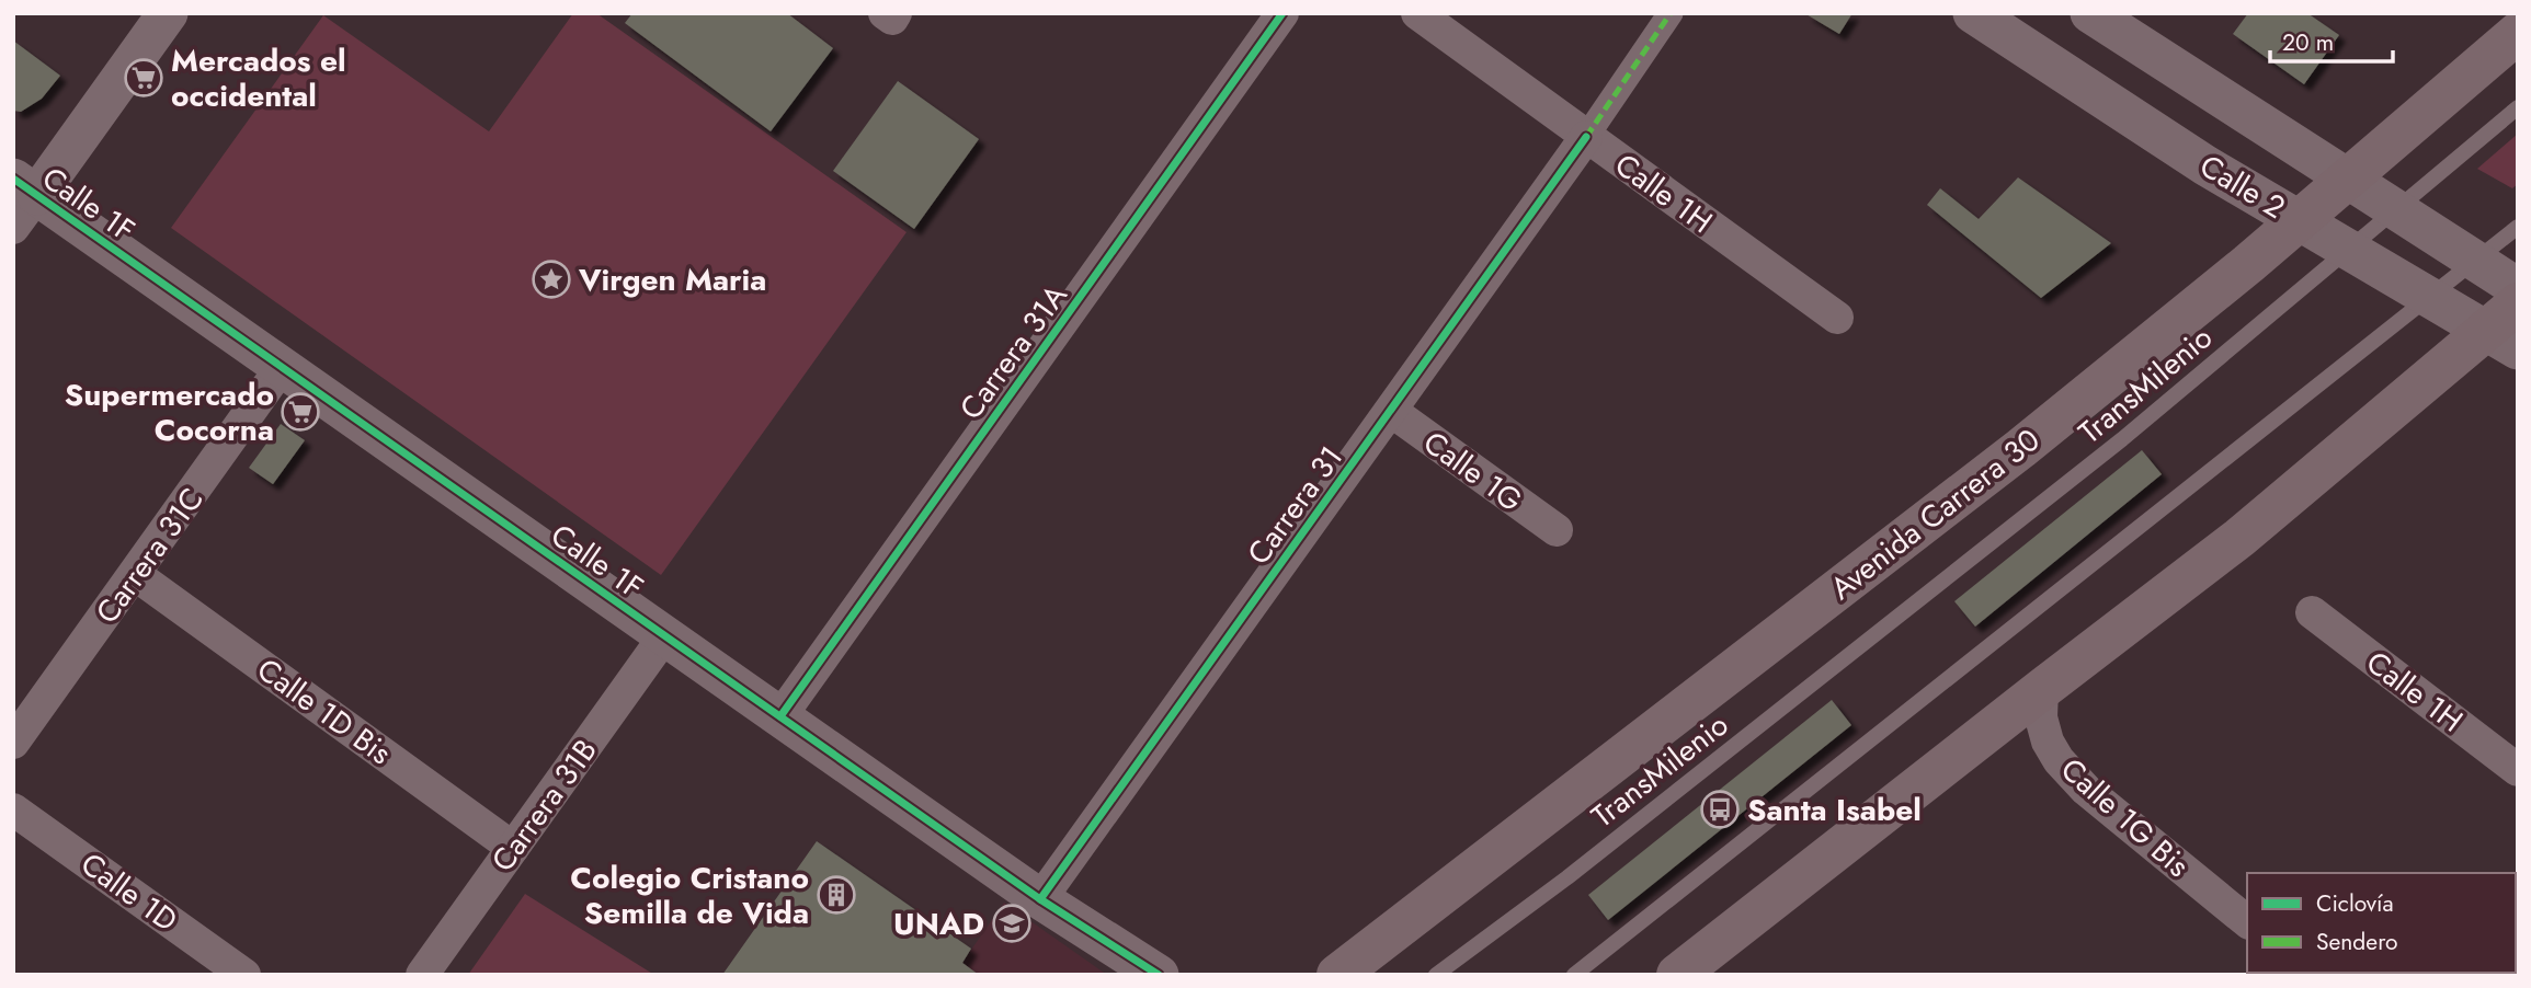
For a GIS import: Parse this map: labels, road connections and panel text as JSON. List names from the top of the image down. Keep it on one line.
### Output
{"streets":{"highway":["Avenida Carrera 30"],"street":["Calle 2","Calle 1H","Calle 1F","Carrera 31A","Calle 1G","Carrera 31","Carrera 31C","Calle 1D Bis","Carrera 31B","Calle 1G Bis","Calle 1D"],"lane":["TransMilenio"]},"crossings":[["Calle 2","TransMilenio"],["Calle 2","Avenida Carrera 30"],["Calle 1H","Carrera 31"],["Calle 1F","Carrera 31A"],["Calle 1F","Carrera 31"],["Calle 1F","Carrera 31C"],["Calle 1F","Carrera 31B"],["Calle 1G","Carrera 31"],["Carrera 31C","Calle 1D Bis"],["Calle 1D Bis","Carrera 31B"]],"places":{"supermarket":["Mercados el occidental","Supermercado Cocorna"],"place":["Virgen Maria"],"bus stop":["Santa Isabel"],"building":["Colegio Cristano Semilla de Vida"],"school or university":["UNAD"]},"legend":["Ciclovía","Sendero"],"scale_bar":"20 m"}
